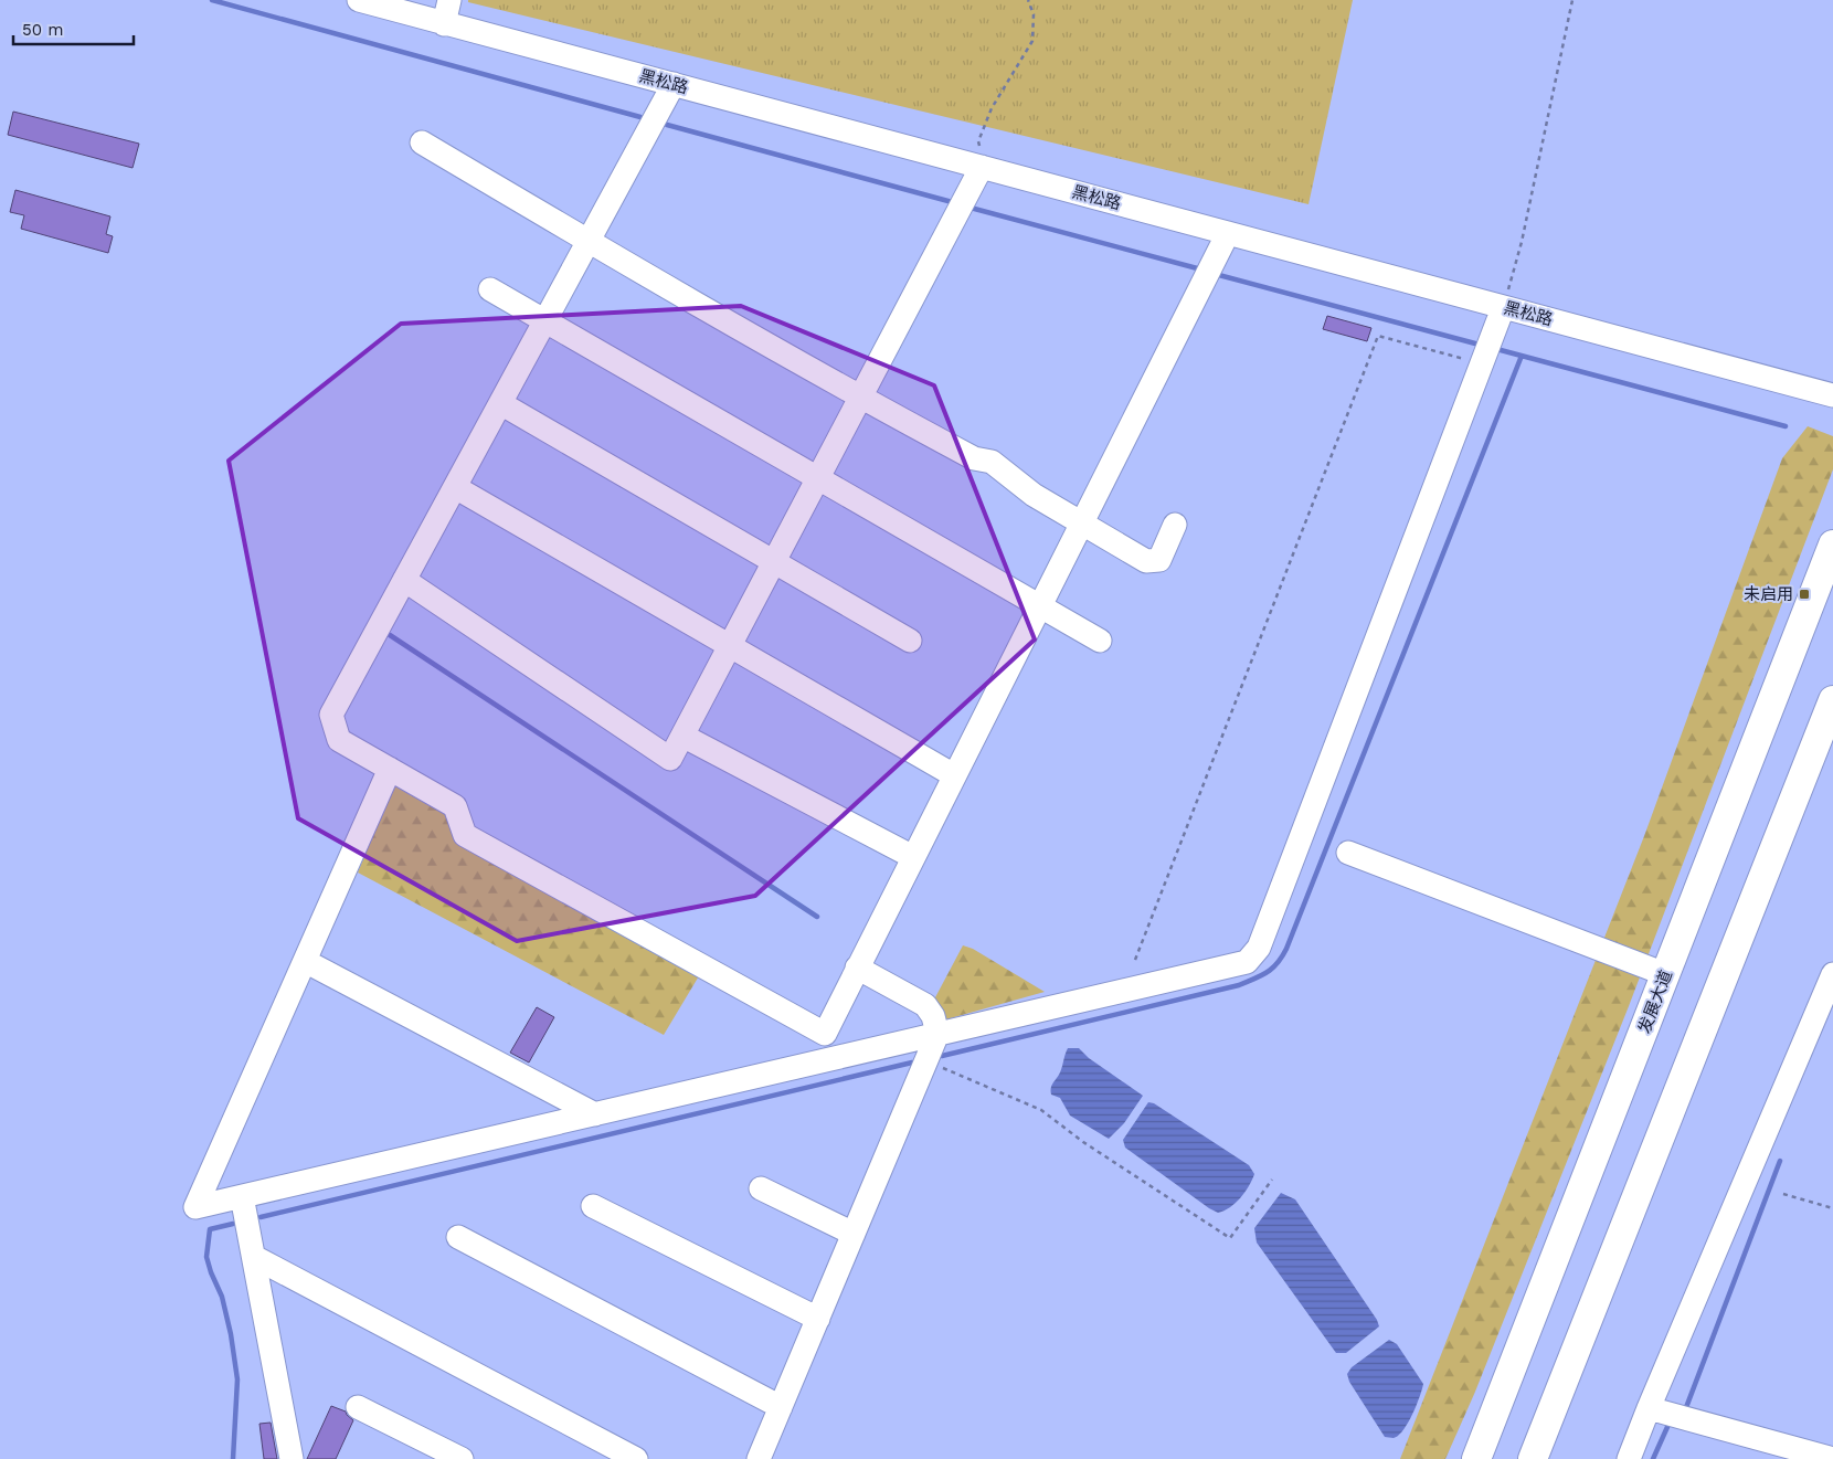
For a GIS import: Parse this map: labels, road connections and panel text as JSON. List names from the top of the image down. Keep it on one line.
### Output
{"streets":{"main road":["发展大道"],"street":["黑松路"]},"places":{"transit":["未启用"]},"scale_bar":"50 m"}
